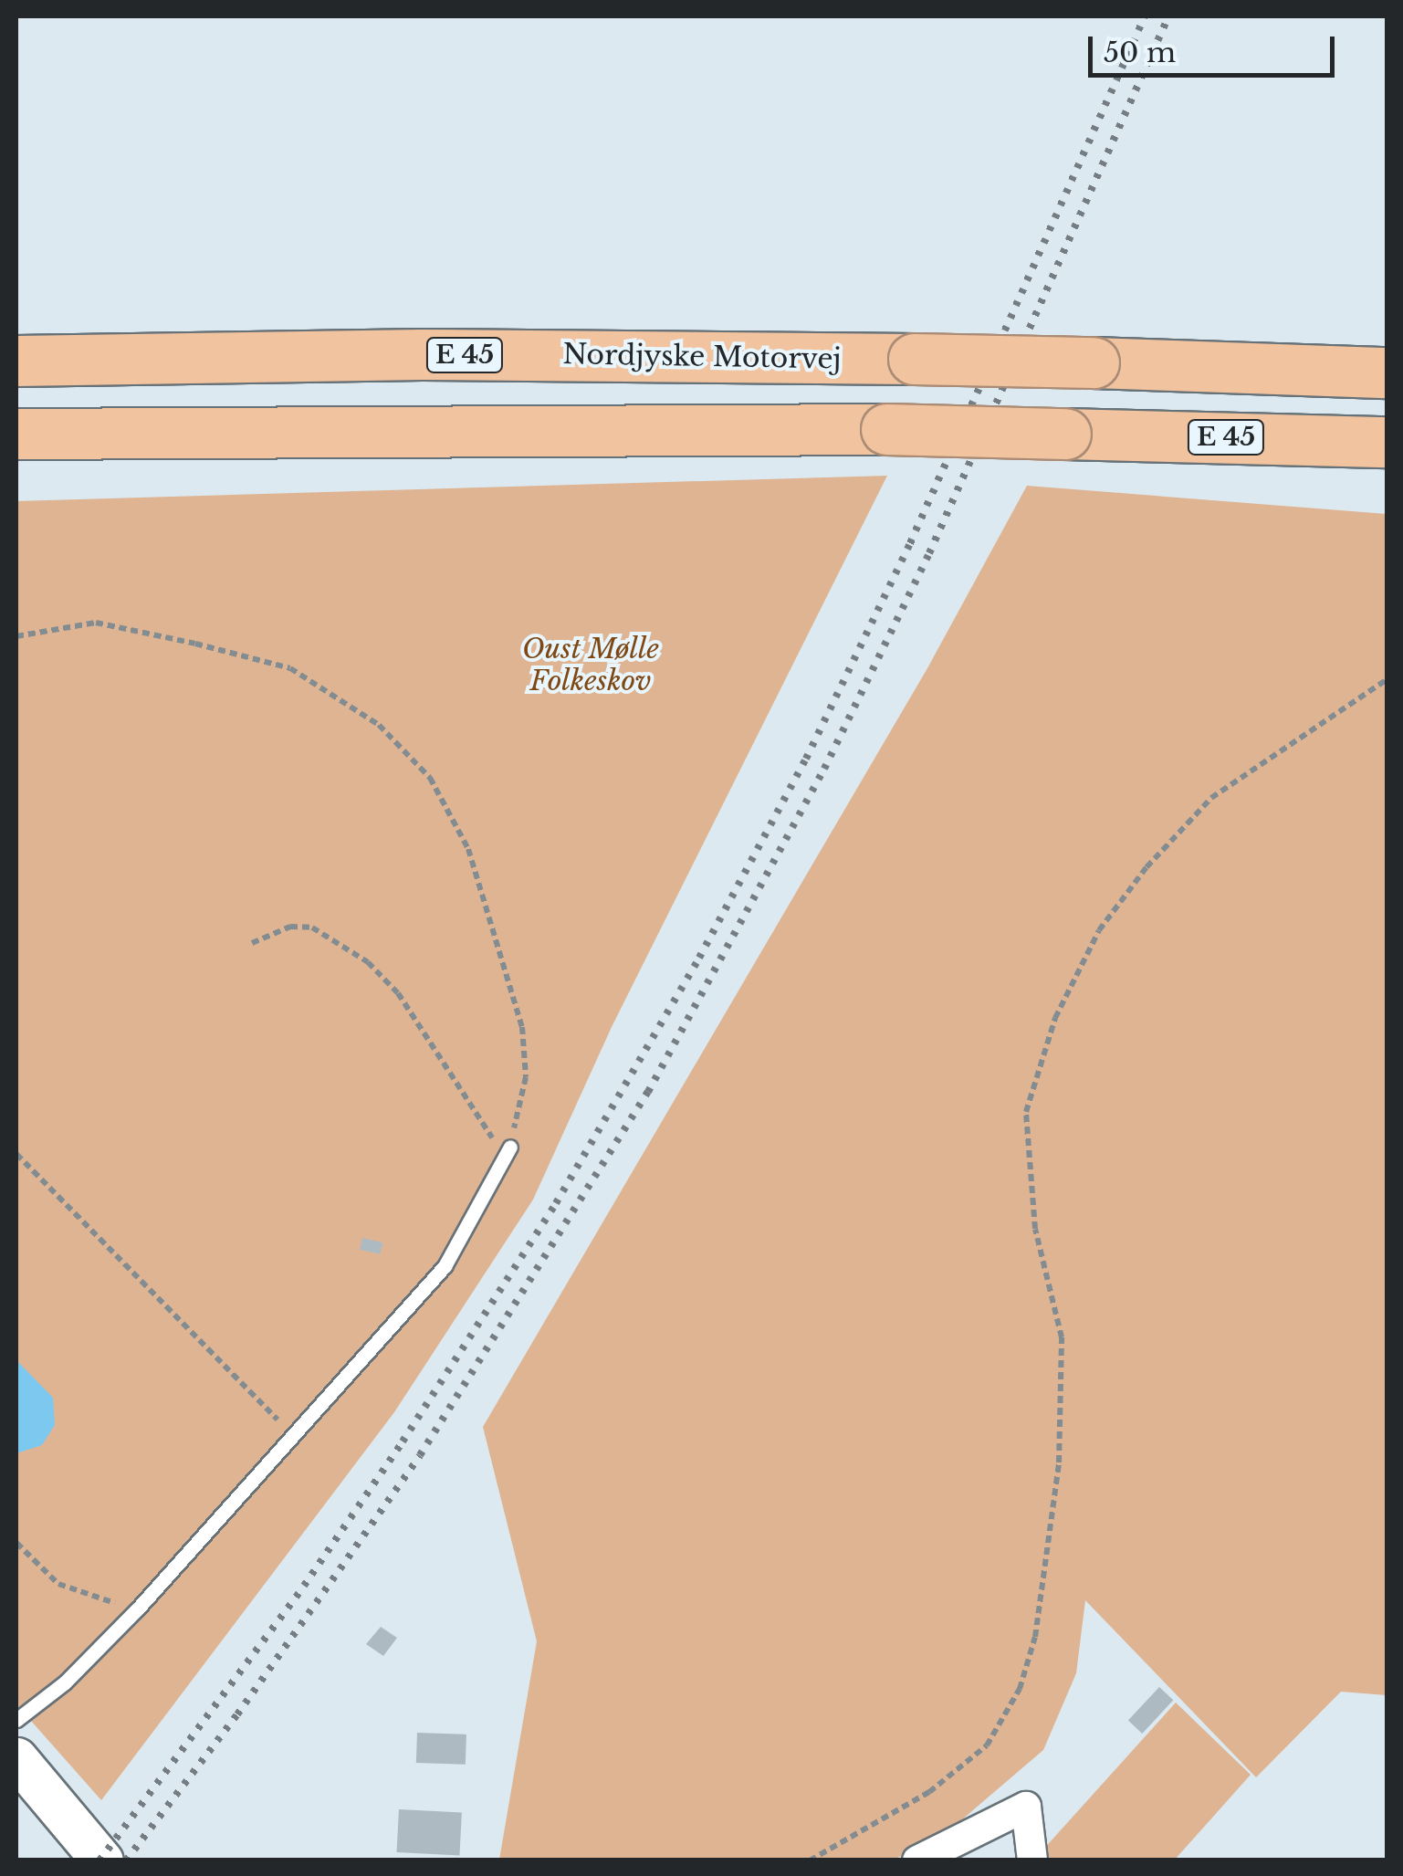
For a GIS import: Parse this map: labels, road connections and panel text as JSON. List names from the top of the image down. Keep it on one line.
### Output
{"streets":{"highway":["E 45","Nordjyske Motorvej"]},"parks":["Oust Mølle Folkeskov"],"scale_bar":"50 m"}
